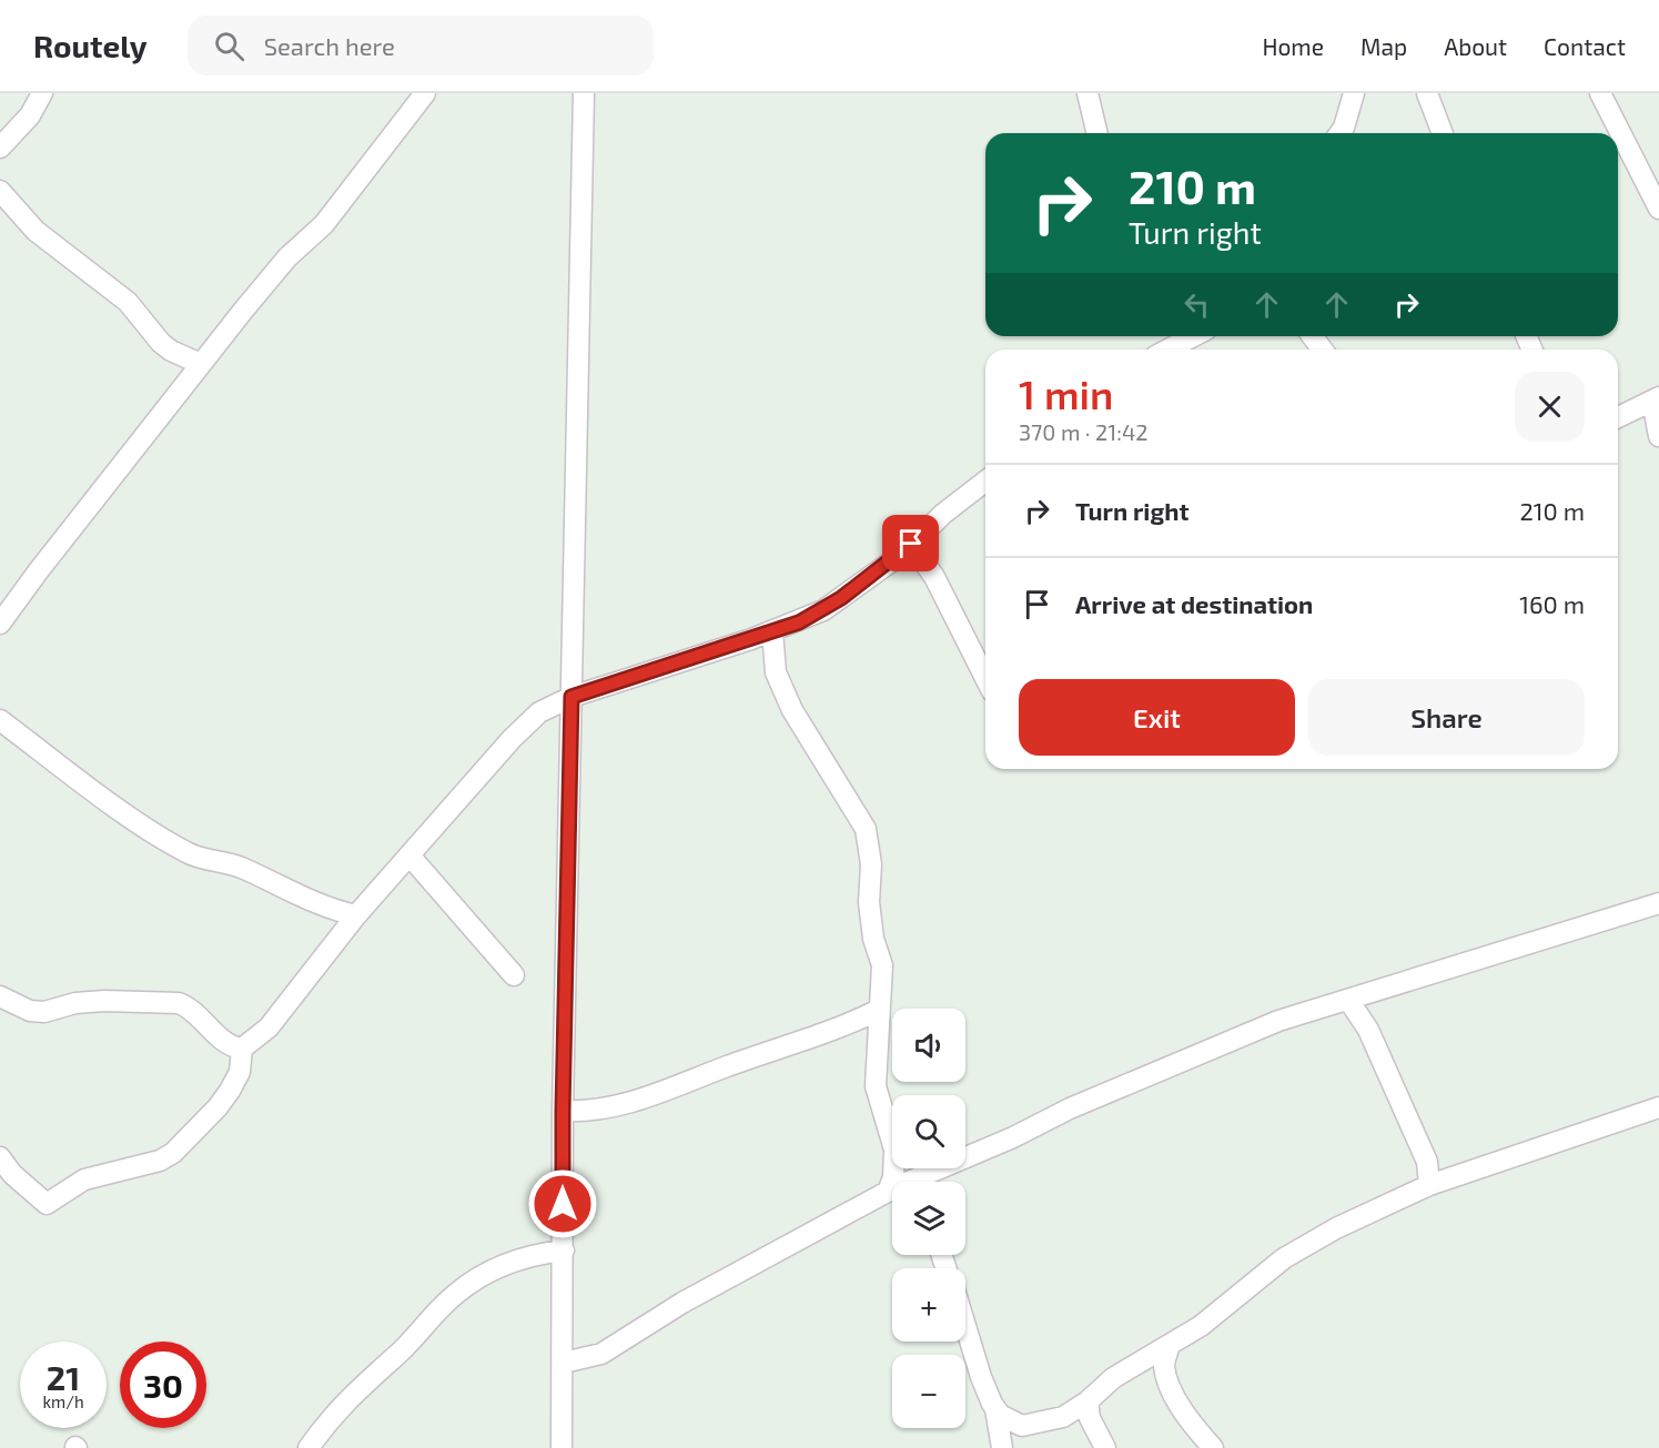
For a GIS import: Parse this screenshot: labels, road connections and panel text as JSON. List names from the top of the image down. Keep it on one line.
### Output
{"page":{"header":"Routely","search":"Search here","nav":["Home","Map","About","Contact"],"turn":["210 m","Turn right"],"heading":["1 min","370 m · 21:42"],"list":[{"name":"Turn right","value":"210 m"},{"name":"Arrive at destination","value":"160 m"}],"buttons":["Exit","Share"],"map_buttons":["+","−"],"speed":"21 km/h","limit":"30"}}
